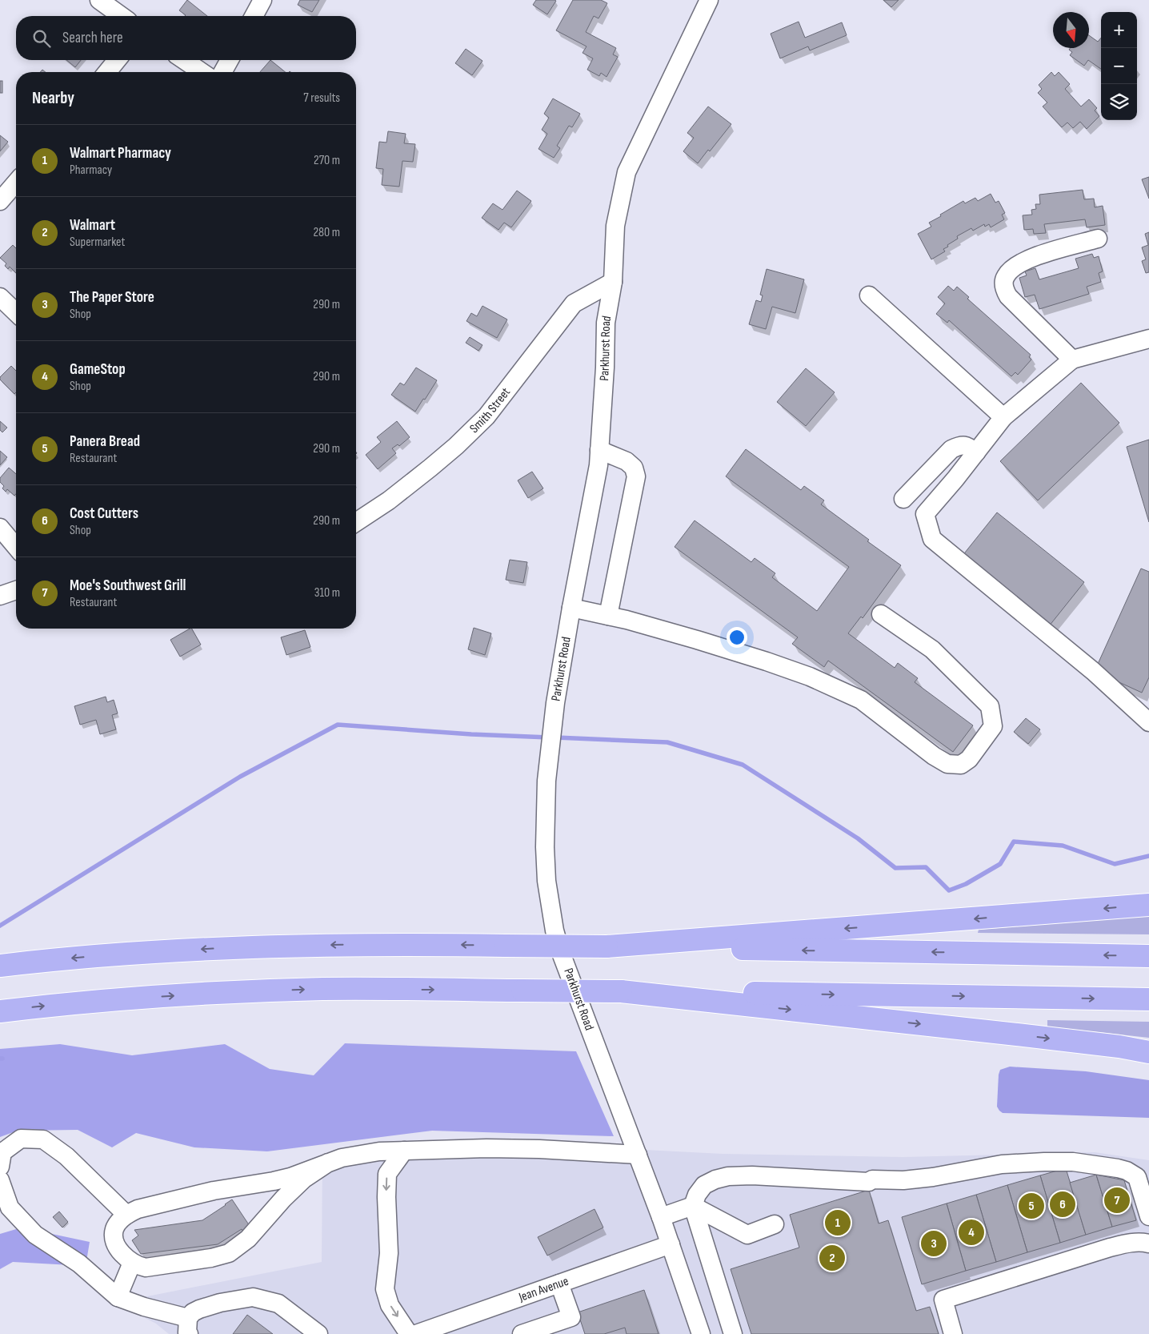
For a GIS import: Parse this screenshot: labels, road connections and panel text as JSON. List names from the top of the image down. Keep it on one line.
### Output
{"streets":{"street":["Parkhurst Road","Smith Street","Jean Avenue"]},"crossings":[["Parkhurst Road","Smith Street"],["Parkhurst Road","Jean Avenue"]],"north":"bottom","page":{"map_buttons":["+","−"],"search":"Search here","heading":["Nearby","7 results"],"list":[{"mark":"1","name":"Walmart Pharmacy","note":"Pharmacy","value":"270 m"},{"mark":"2","name":"Walmart","note":"Supermarket","value":"280 m"},{"mark":"3","name":"The Paper Store","note":"Shop","value":"290 m"},{"mark":"4","name":"GameStop","note":"Shop","value":"290 m"},{"mark":"5","name":"Panera Bread","note":"Restaurant","value":"290 m"},{"mark":"6","name":"Cost Cutters","note":"Shop","value":"290 m"},{"mark":"7","name":"Moe's Southwest Grill","note":"Restaurant","value":"310 m"}],"pins":["7","6","5","1","4","3","2"]}}
